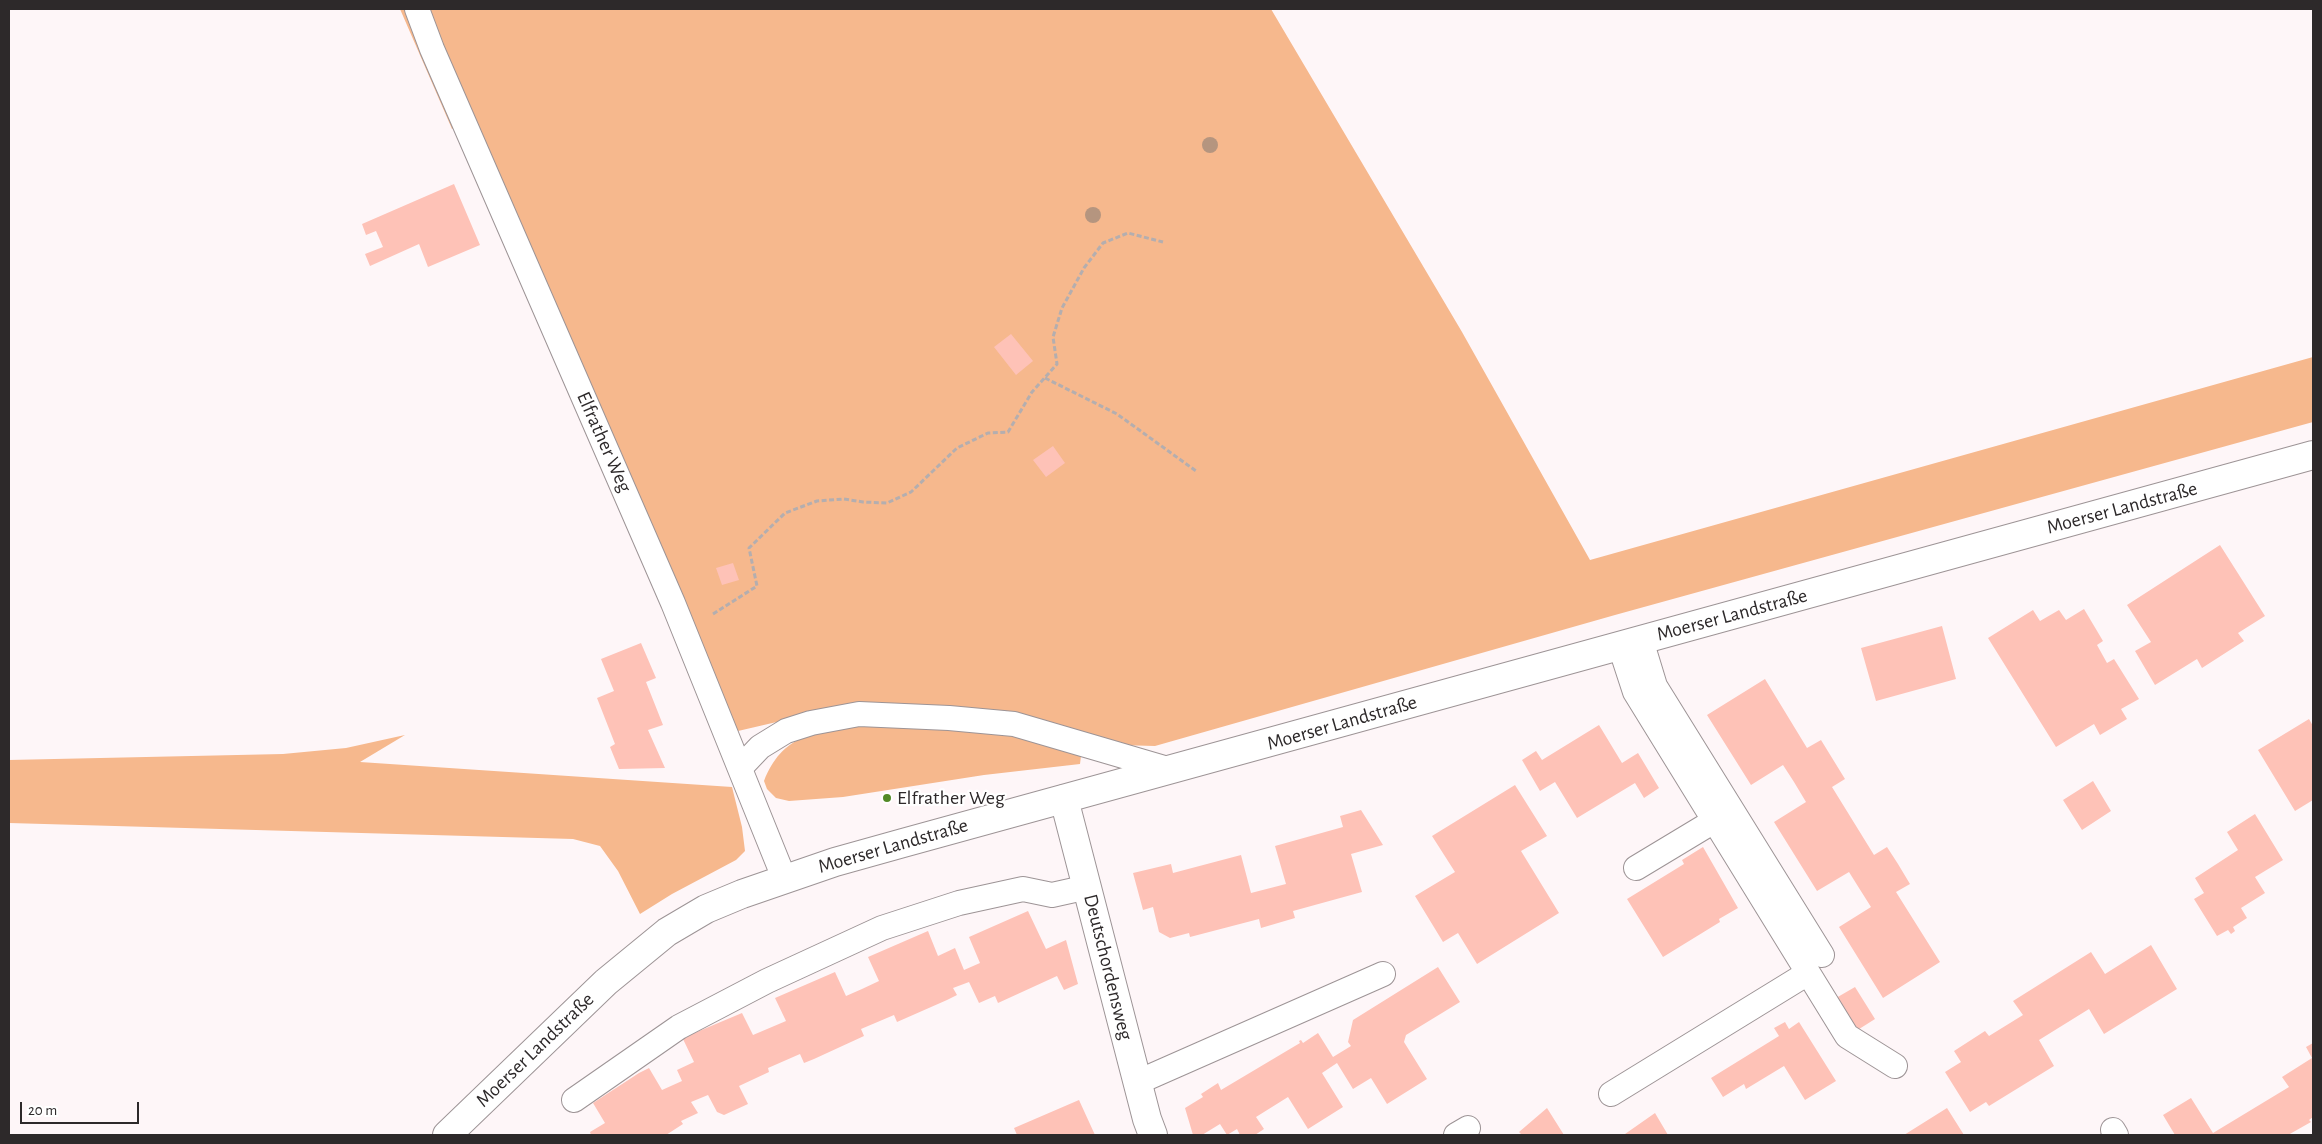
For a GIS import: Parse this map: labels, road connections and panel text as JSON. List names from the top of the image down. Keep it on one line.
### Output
{"streets":{"main road":["Moerser Landstraße","Deutschordensweg"],"lane":["Elfrather Weg"]},"crossings":[["Elfrather Weg","Moerser Landstraße"],["Moerser Landstraße","Deutschordensweg"]],"places":["Elfrather Weg"],"scale_bar":"20 m"}
